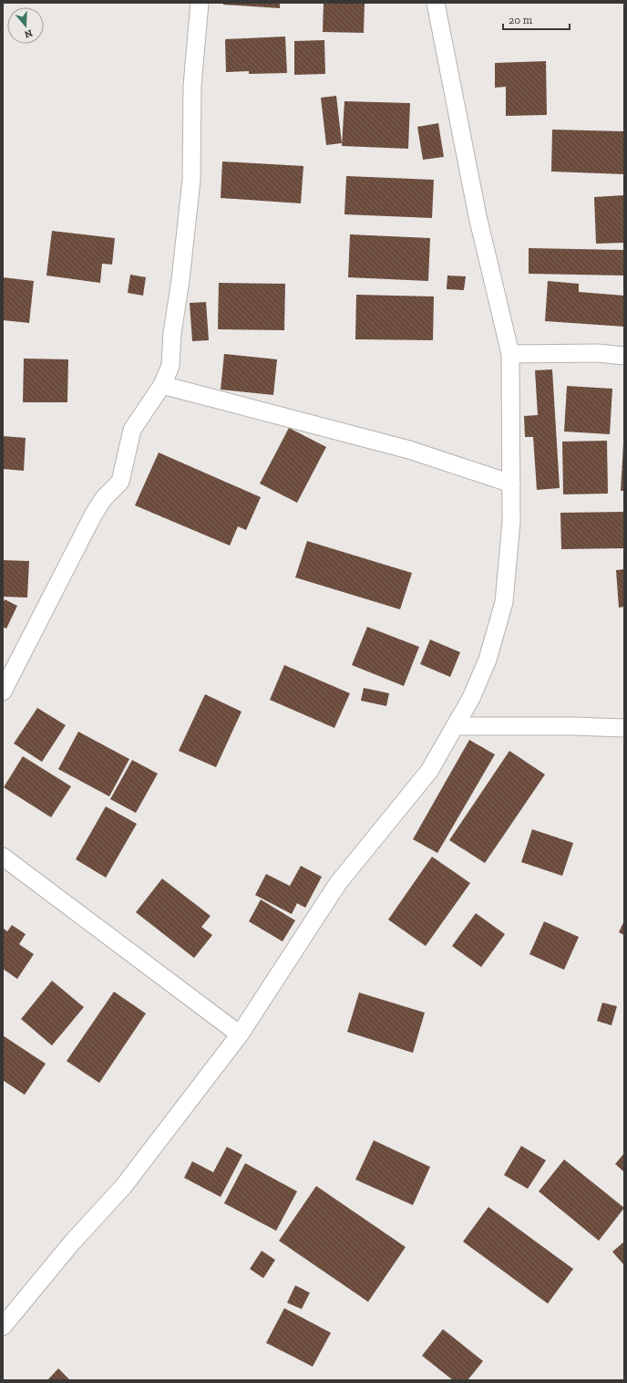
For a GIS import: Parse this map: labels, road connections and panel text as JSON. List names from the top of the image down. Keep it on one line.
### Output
{"scale_bar":"20 m","north":"bottom"}
